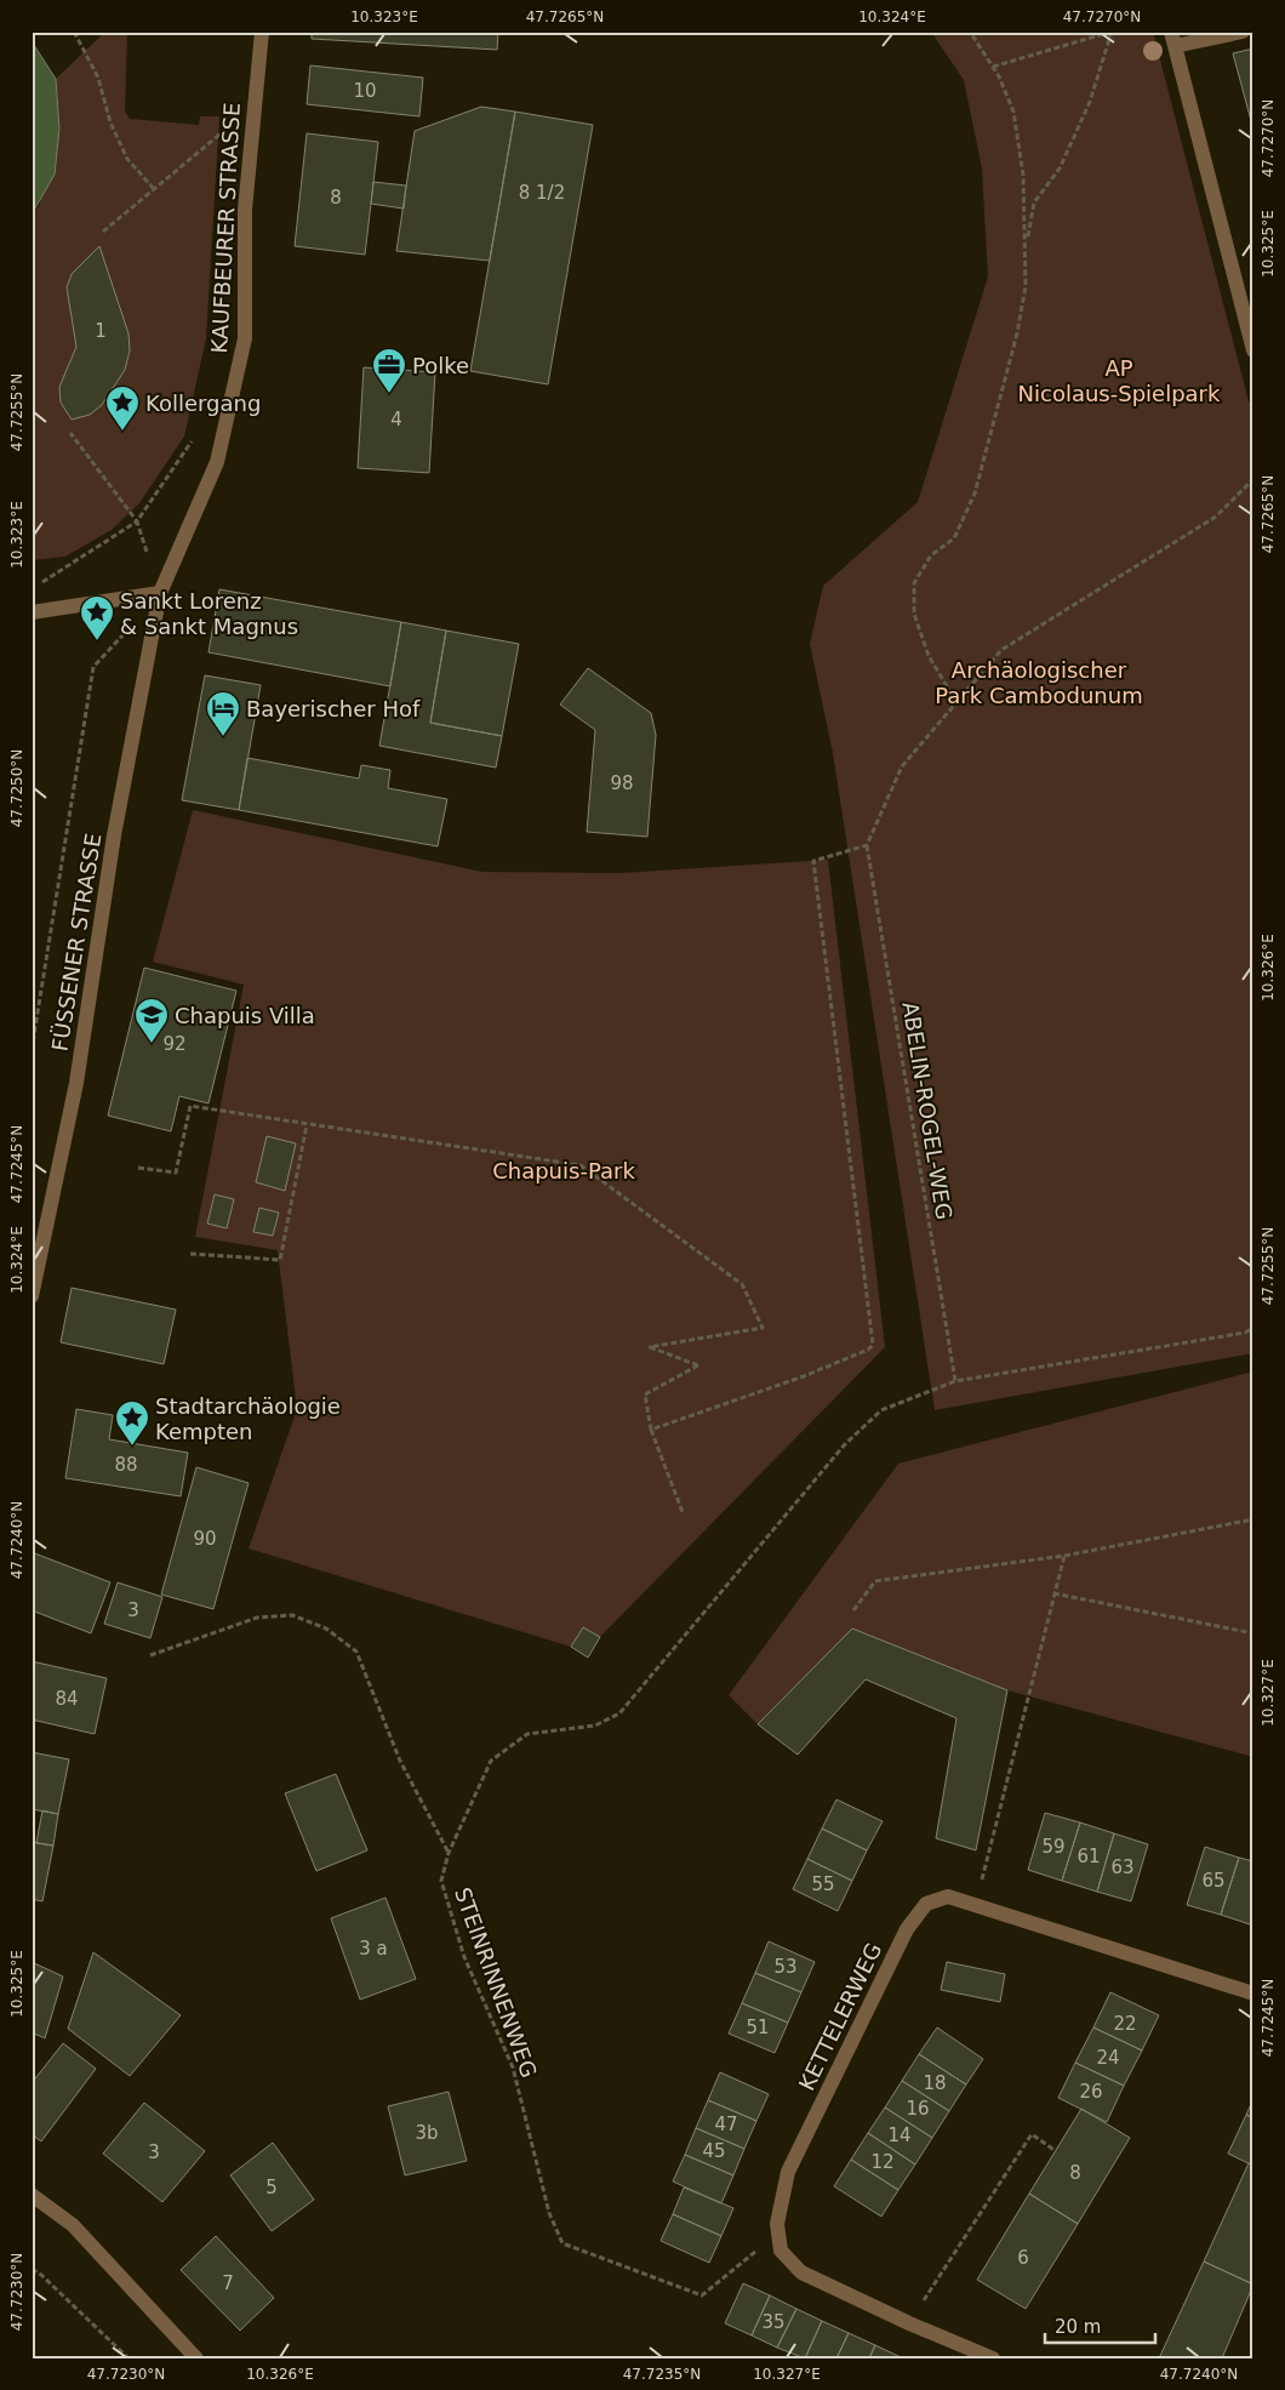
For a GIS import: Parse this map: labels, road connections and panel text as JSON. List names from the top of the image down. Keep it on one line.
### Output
{"streets":{"street":["KAUFBEURER STRASSE","FÜSSENER STRASSE","KETTELERWEG"],"path":["ABELIN-ROGEL-WEG","STEINRINNENWEG"]},"crossings":[["KAUFBEURER STRASSE","FÜSSENER STRASSE"],["STEINRINNENWEG","KETTELERWEG"]],"parks":["AP Nicolaus-Spielpark","Archäologischer Park Cambodunum","Chapuis-Park"],"places":{"office":["Polke"],"place":["Kollergang","Sankt Lorenz & Sankt Magnus","Stadtarchäologie Kempten"],"hotel":["Bayerischer Hof"],"school or university":["Chapuis Villa"]},"house_numbers":["10","8 1/2","8","1","4","98","92","88","90","3","84","59","61","63","65","55","3 a","53","22","51","24","18","26","16","47","3b","14","45","3","12","8","5","6","7","35"],"scale_bar":"20 m","coordinates":["10.323°E","47.7265°N","10.324°E","47.7270°N","10.325°E","47.7255°N","47.7250°N","10.326°E","47.7245°N","47.7240°N","10.327°E","47.7230°N","47.7235°N"]}
